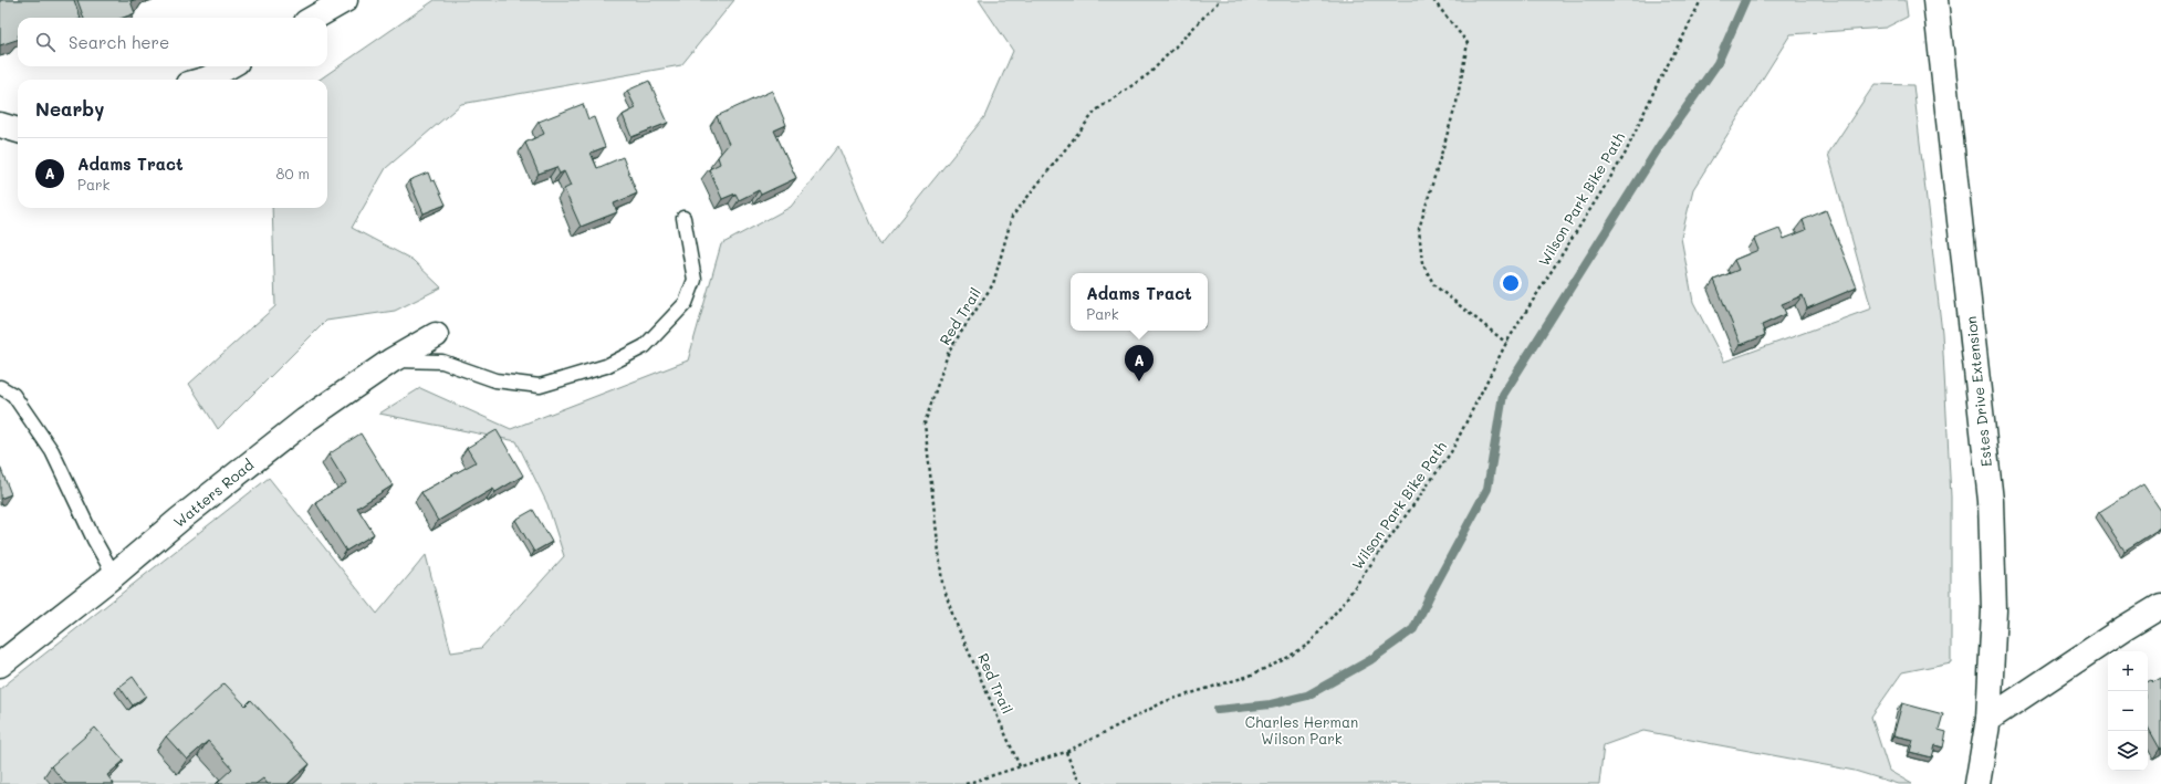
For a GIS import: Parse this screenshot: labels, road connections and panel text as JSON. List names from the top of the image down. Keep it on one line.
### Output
{"streets":{"street":["Estes Drive Extension","Watters Road"],"path":["Wilson Park Bike Path","Red Trail"]},"crossings":[["Wilson Park Bike Path","Red Trail"]],"parks":["Charles Herman Wilson Park"],"page":{"search":"Search here","heading":"Nearby","list":[{"mark":"A","name":"Adams Tract","note":"Park","value":"80 m"}],"popup":["Adams Tract","Park"],"pins":"A","map_buttons":["+","−"]}}
